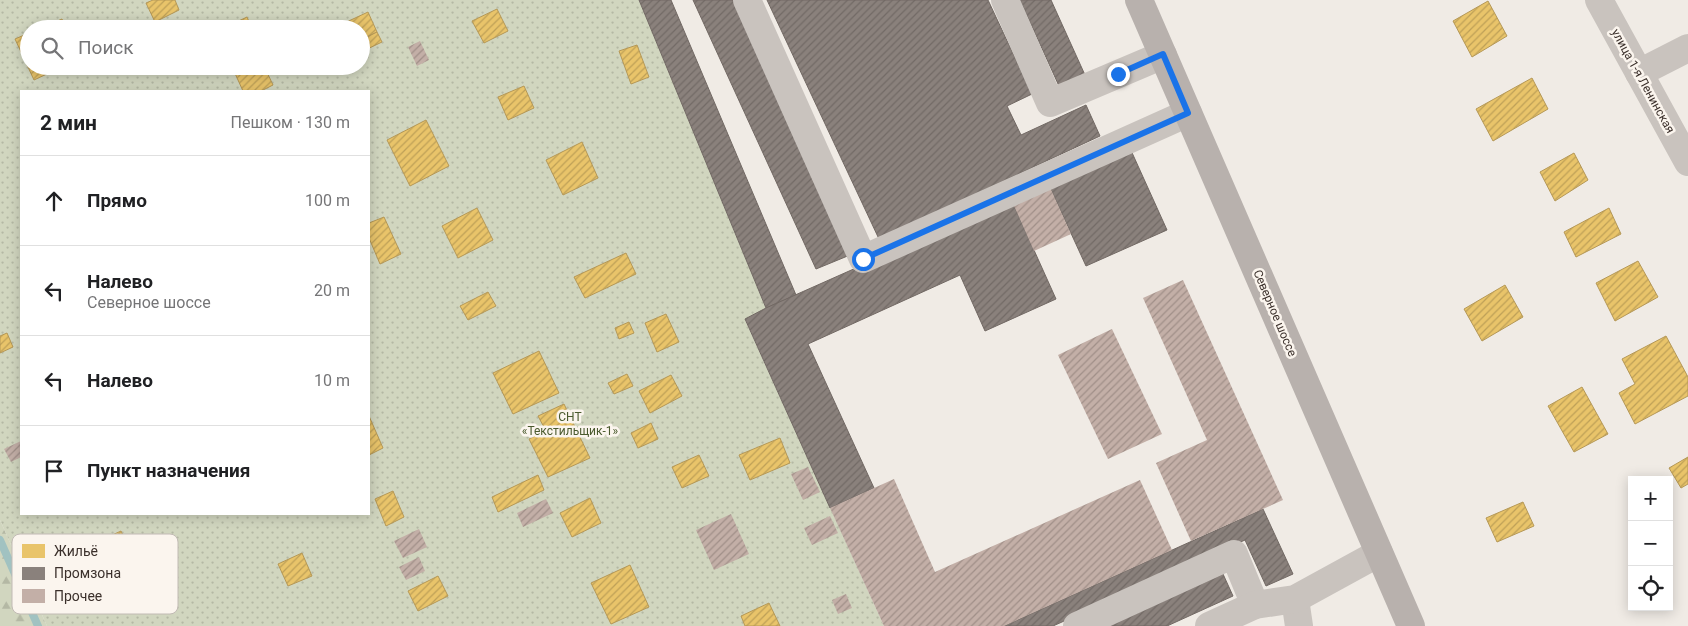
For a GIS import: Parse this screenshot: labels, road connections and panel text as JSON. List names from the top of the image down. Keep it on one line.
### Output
{"streets":{"main road":["Северное шоссе"],"street":["улица 1-я Ленинская"]},"parks":["СНТ «Текстильщик-1»"],"legend":["Жильё","Промзона","Прочее"],"page":{"search":"Поиск","heading":["2 мин","Пешком · 130 m"],"list":[["Прямо","100 m"],["Налево","Северное шоссе","20 m"],["Налево","10 m"],"Пункт назначения"],"map_buttons":["+","−"]}}
